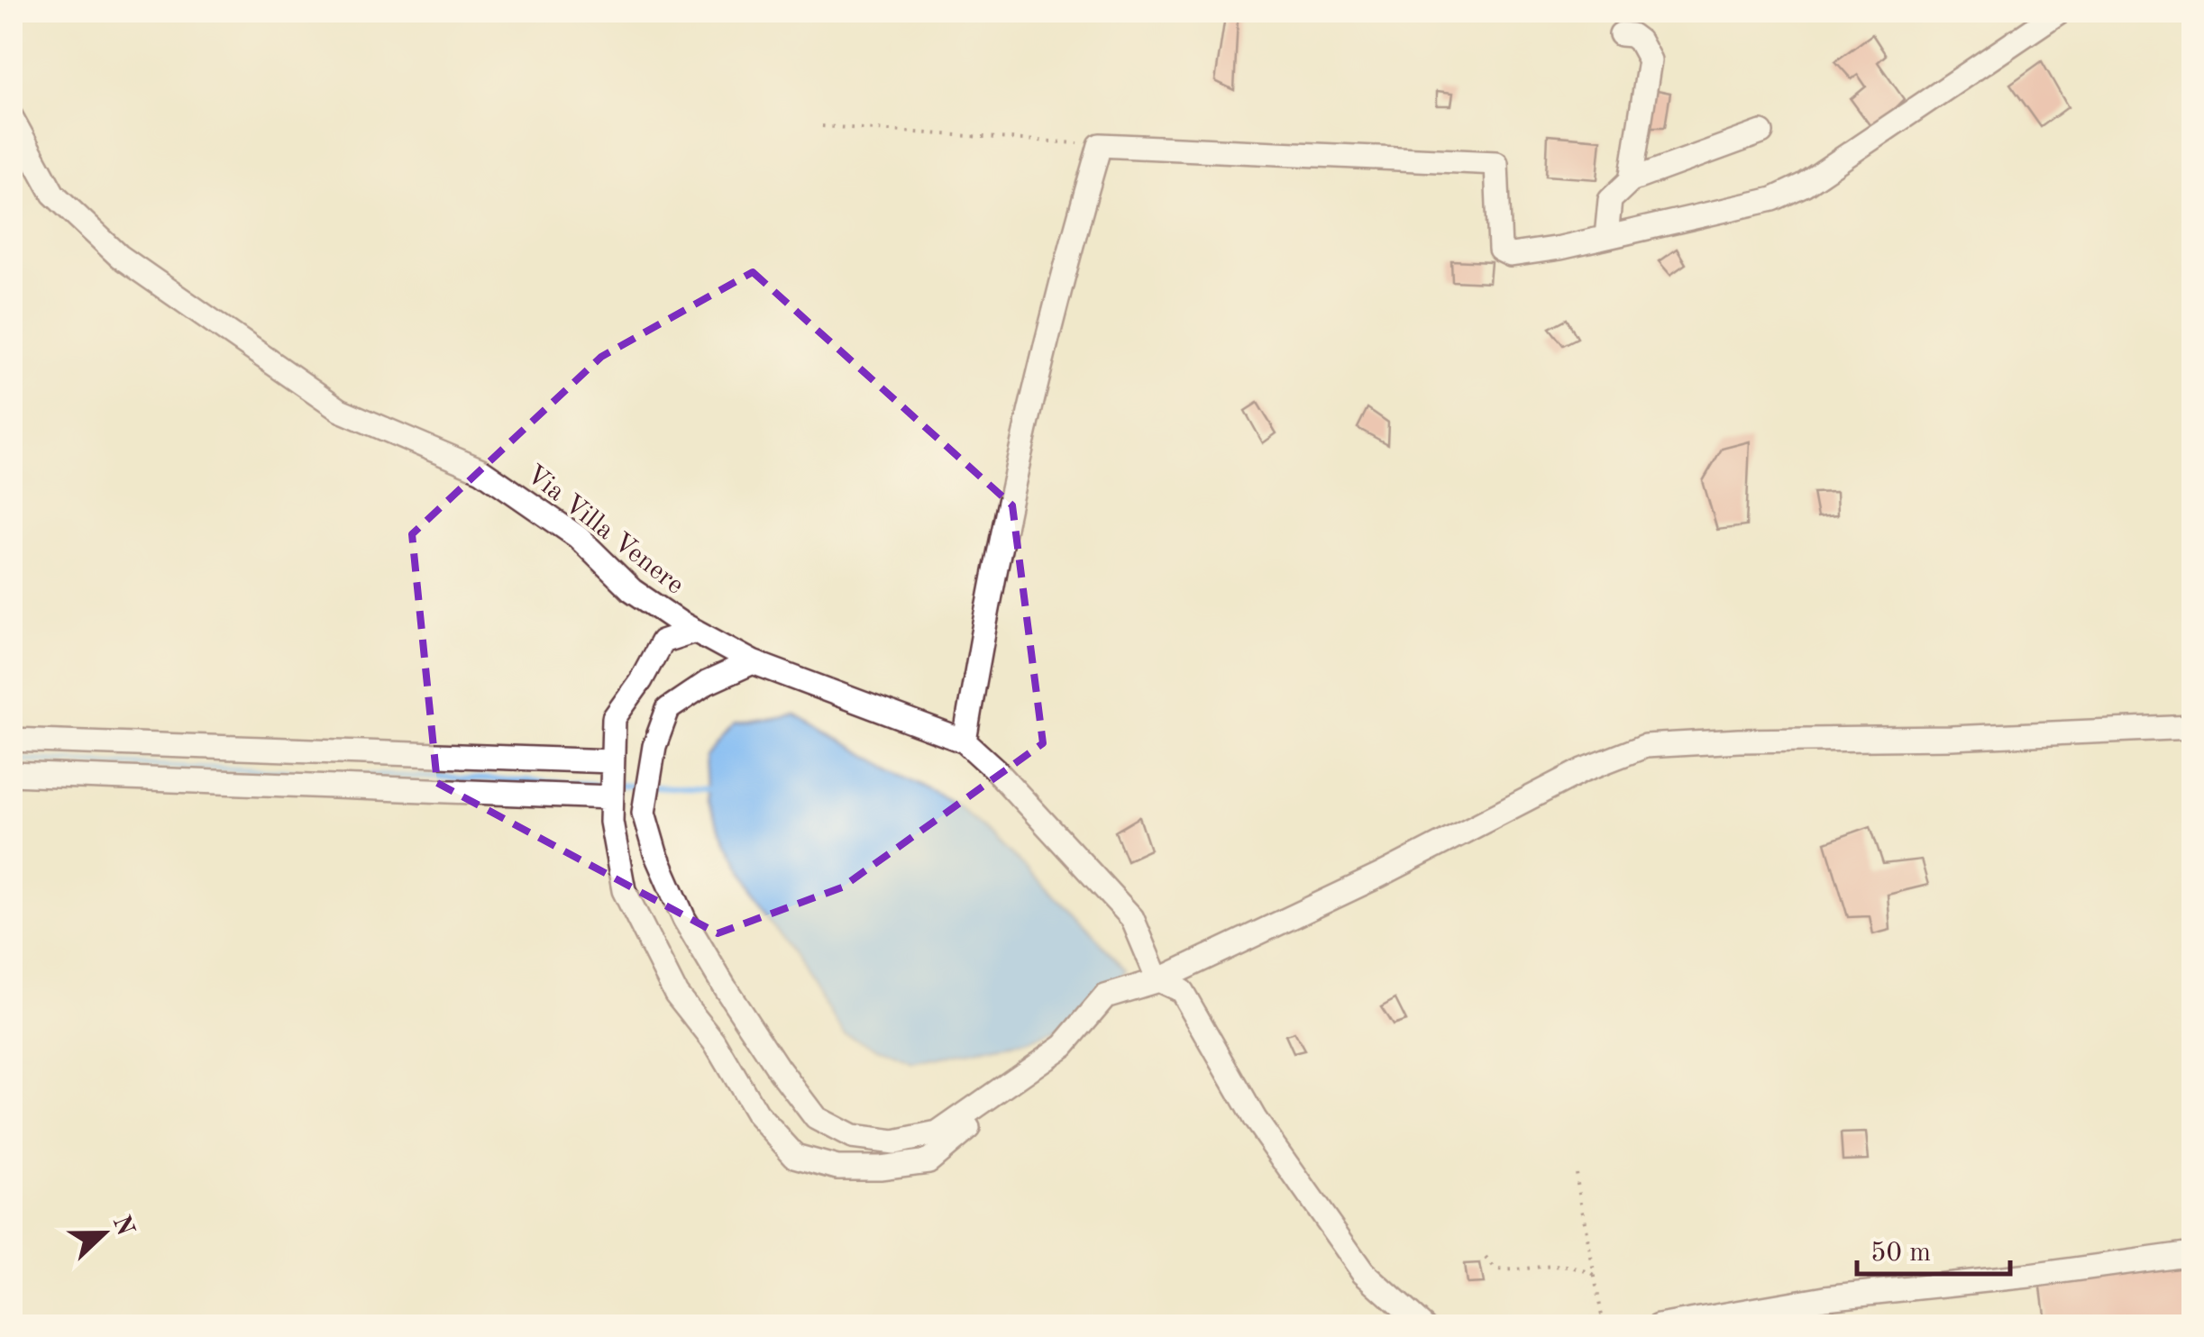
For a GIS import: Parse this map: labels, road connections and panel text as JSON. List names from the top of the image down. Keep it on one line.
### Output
{"streets":{"street":["Via Villa Venere"]},"scale_bar":"50 m","north":"right"}
